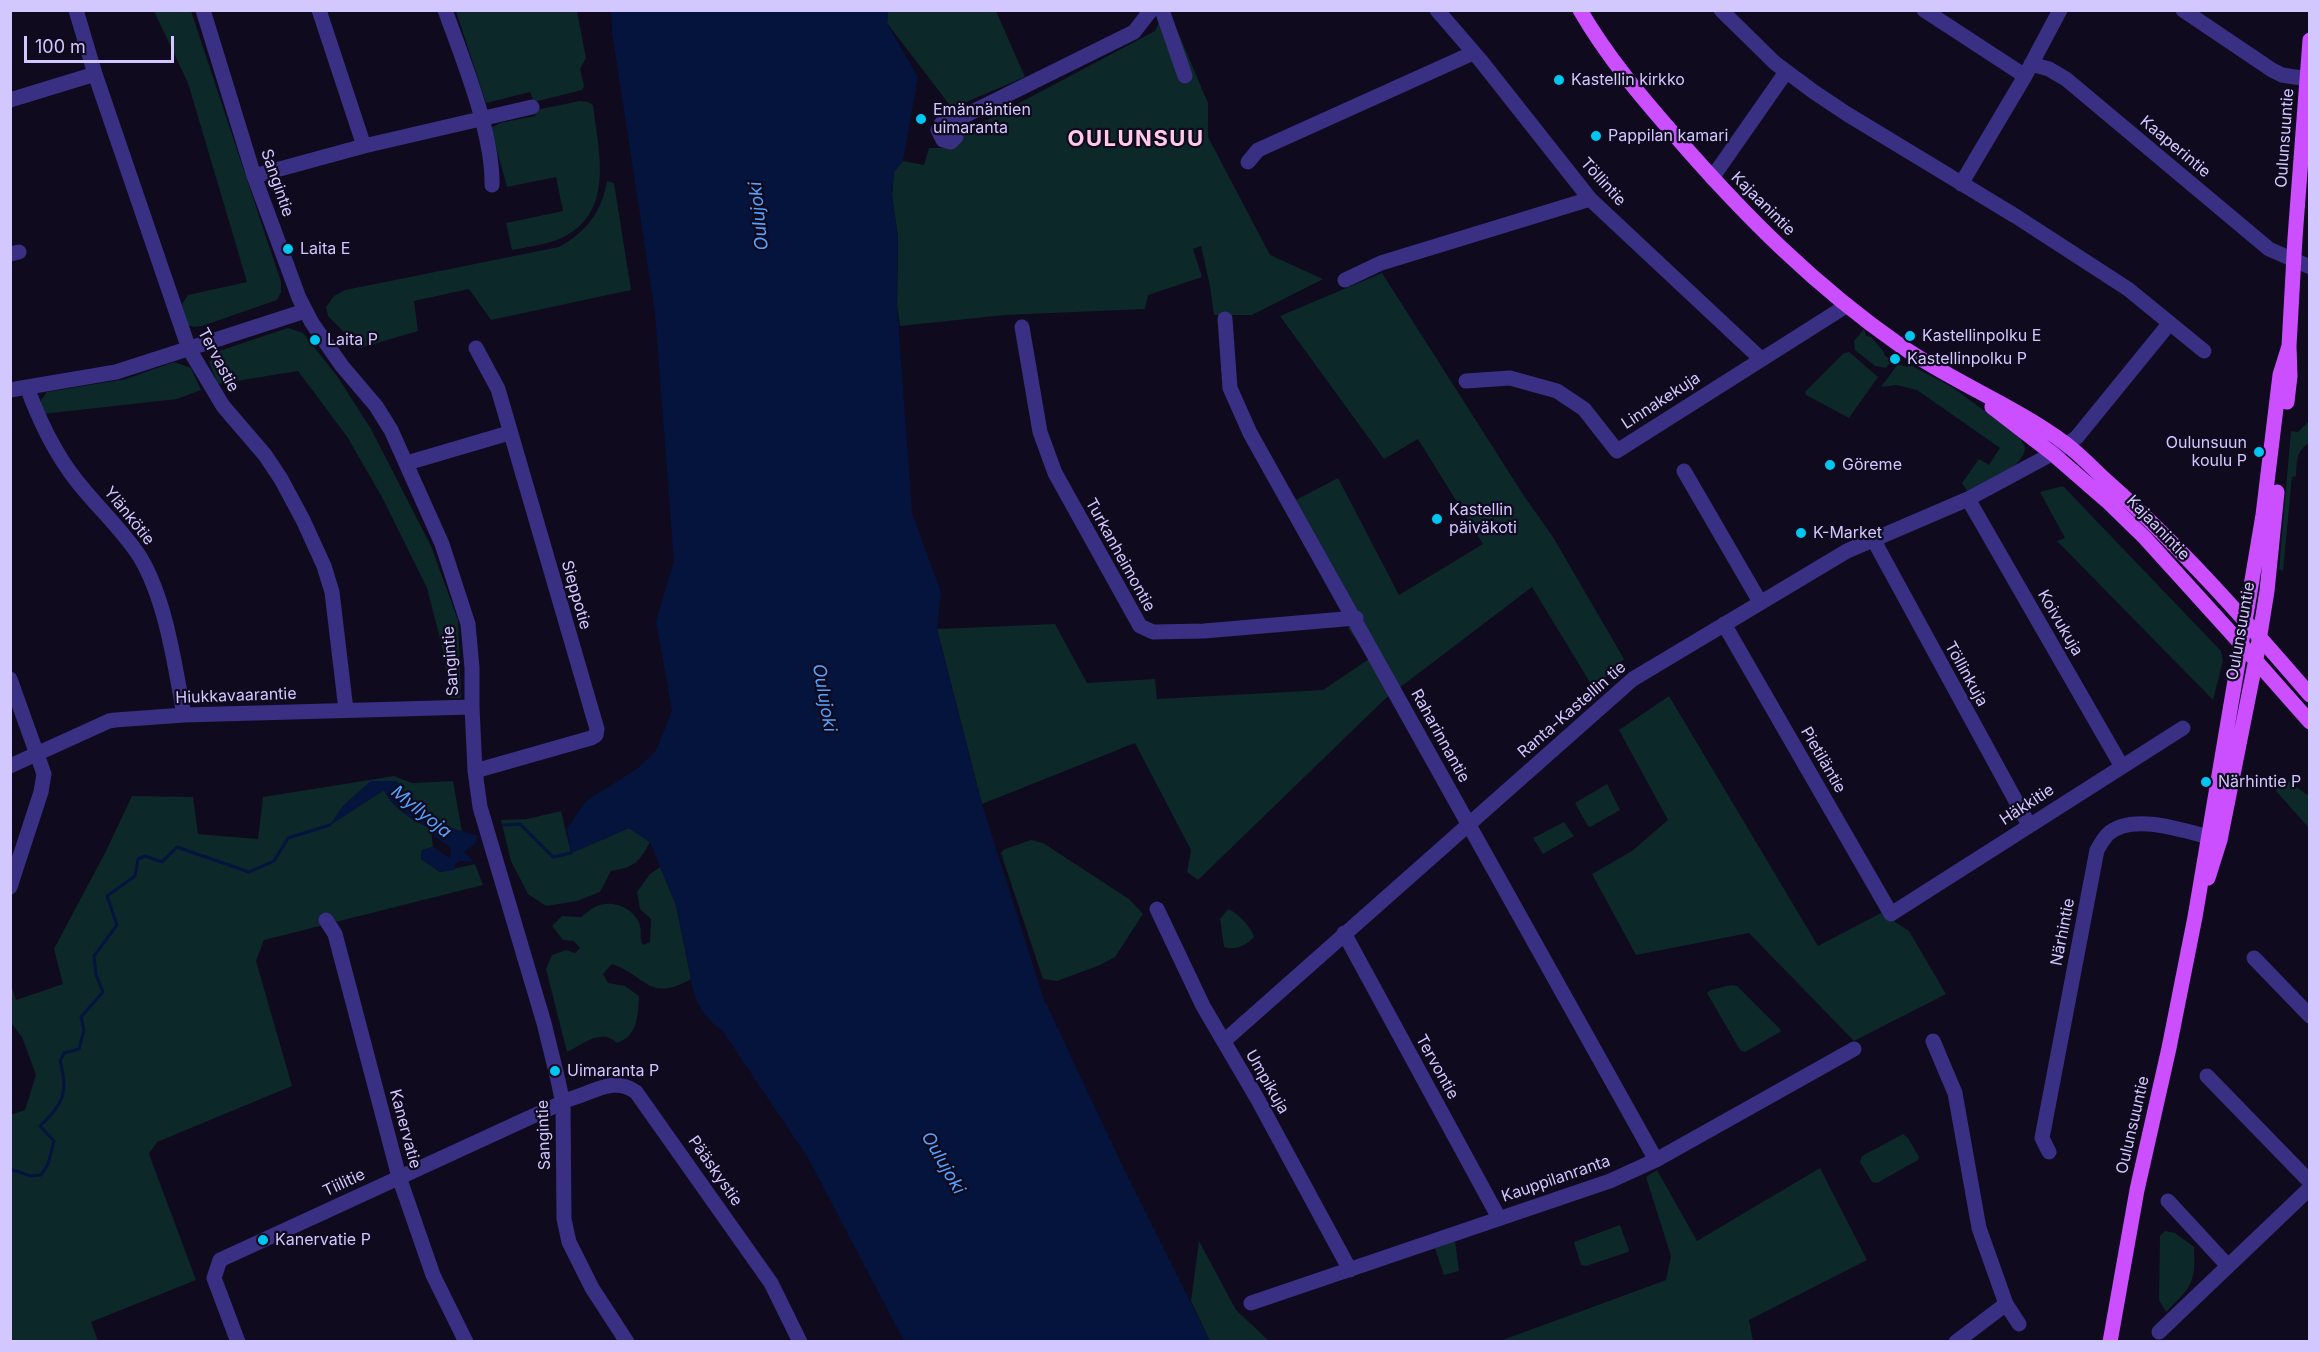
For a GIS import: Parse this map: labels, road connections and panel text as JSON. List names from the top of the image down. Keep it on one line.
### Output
{"streets":{"main road":["Oulunsuuntie","Kajaanintie"],"street":["Kaaperintie","Töllintie","Sangintie","Tervastie","Linnakekuja","Ylänkötie","Turkanheimontie","Sieppotie","Koivukuja","Töllinkuja","Hiukkavaarantie","Ranta-Kastellin tie","Raharinnantie","Pietiläntie","Häkkitie","Närhintie","Tervontie","Umpikuja","Kanervatie","Pääskystie","Kauppilanranta","Tiilitie"]},"crossings":[["Oulunsuuntie","Kaaperintie"],["Oulunsuuntie","Kajaanintie"],["Oulunsuuntie","Närhintie"],["Töllintie","Linnakekuja"],["Sangintie","Sieppotie"],["Sangintie","Hiukkavaarantie"],["Sangintie","Pääskystie"],["Sangintie","Tiilitie"],["Kajaanintie","Linnakekuja"],["Kajaanintie","Ranta-Kastellin tie"],["Tervastie","Hiukkavaarantie"],["Ylänkötie","Hiukkavaarantie"],["Turkanheimontie","Raharinnantie"],["Koivukuja","Ranta-Kastellin tie"],["Koivukuja","Häkkitie"],["Töllinkuja","Ranta-Kastellin tie"],["Töllinkuja","Häkkitie"],["Ranta-Kastellin tie","Raharinnantie"],["Ranta-Kastellin tie","Pietiläntie"],["Ranta-Kastellin tie","Tervontie"],["Ranta-Kastellin tie","Umpikuja"],["Raharinnantie","Kauppilanranta"],["Pietiläntie","Häkkitie"],["Tervontie","Kauppilanranta"],["Umpikuja","Kauppilanranta"],["Kanervatie","Tiilitie"],["Pääskystie","Tiilitie"]],"districts":["OULUNSUU"],"water":["Oulujoki","Myllyoja"],"places":["Kastellin kirkko","Emännäntien uimaranta","Pappilan kamari","Laita E","Kastellinpolku E","Laita P","Kastellinpolku P","Oulunsuun koulu P","Göreme","Kastellin päiväkoti","K-Market","Närhintie P","Uimaranta P","Kanervatie P"],"scale_bar":"100 m"}
